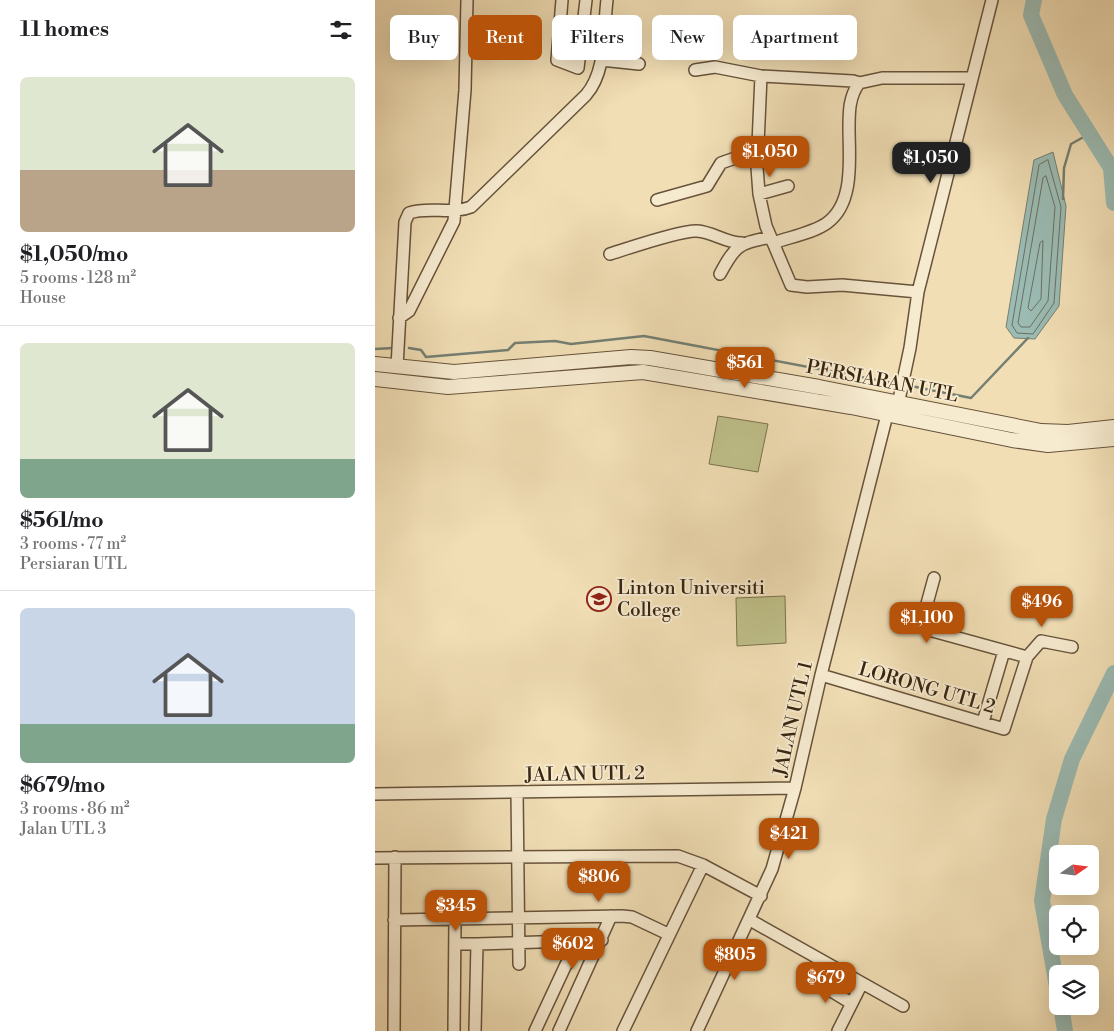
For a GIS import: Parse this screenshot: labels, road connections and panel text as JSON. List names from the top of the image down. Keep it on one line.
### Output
{"streets":{"street":["PERSIARAN UTL","LORONG UTL 2","JALAN UTL 1","JALAN UTL 2"]},"crossings":[["PERSIARAN UTL","JALAN UTL 1"],["LORONG UTL 2","JALAN UTL 1"],["JALAN UTL 1","JALAN UTL 2"]],"places":{"school or university":["Linton Universiti College"]},"north":"right","page":{"heading":"11 homes","chip":["Buy","Rent","Filters","New","Apartment"],"list":[{"name":"$1,050/mo","note":"5 rooms · 128 m² · House"},{"name":"$561/mo","note":"3 rooms · 77 m² · Persiaran UTL"},{"name":"$679/mo","note":"3 rooms · 86 m² · Jalan UTL 3"}],"price":["$1,050","$1,050","$561","$496","$1,100","$421","$806","$345","$602","$805","$679"]}}
